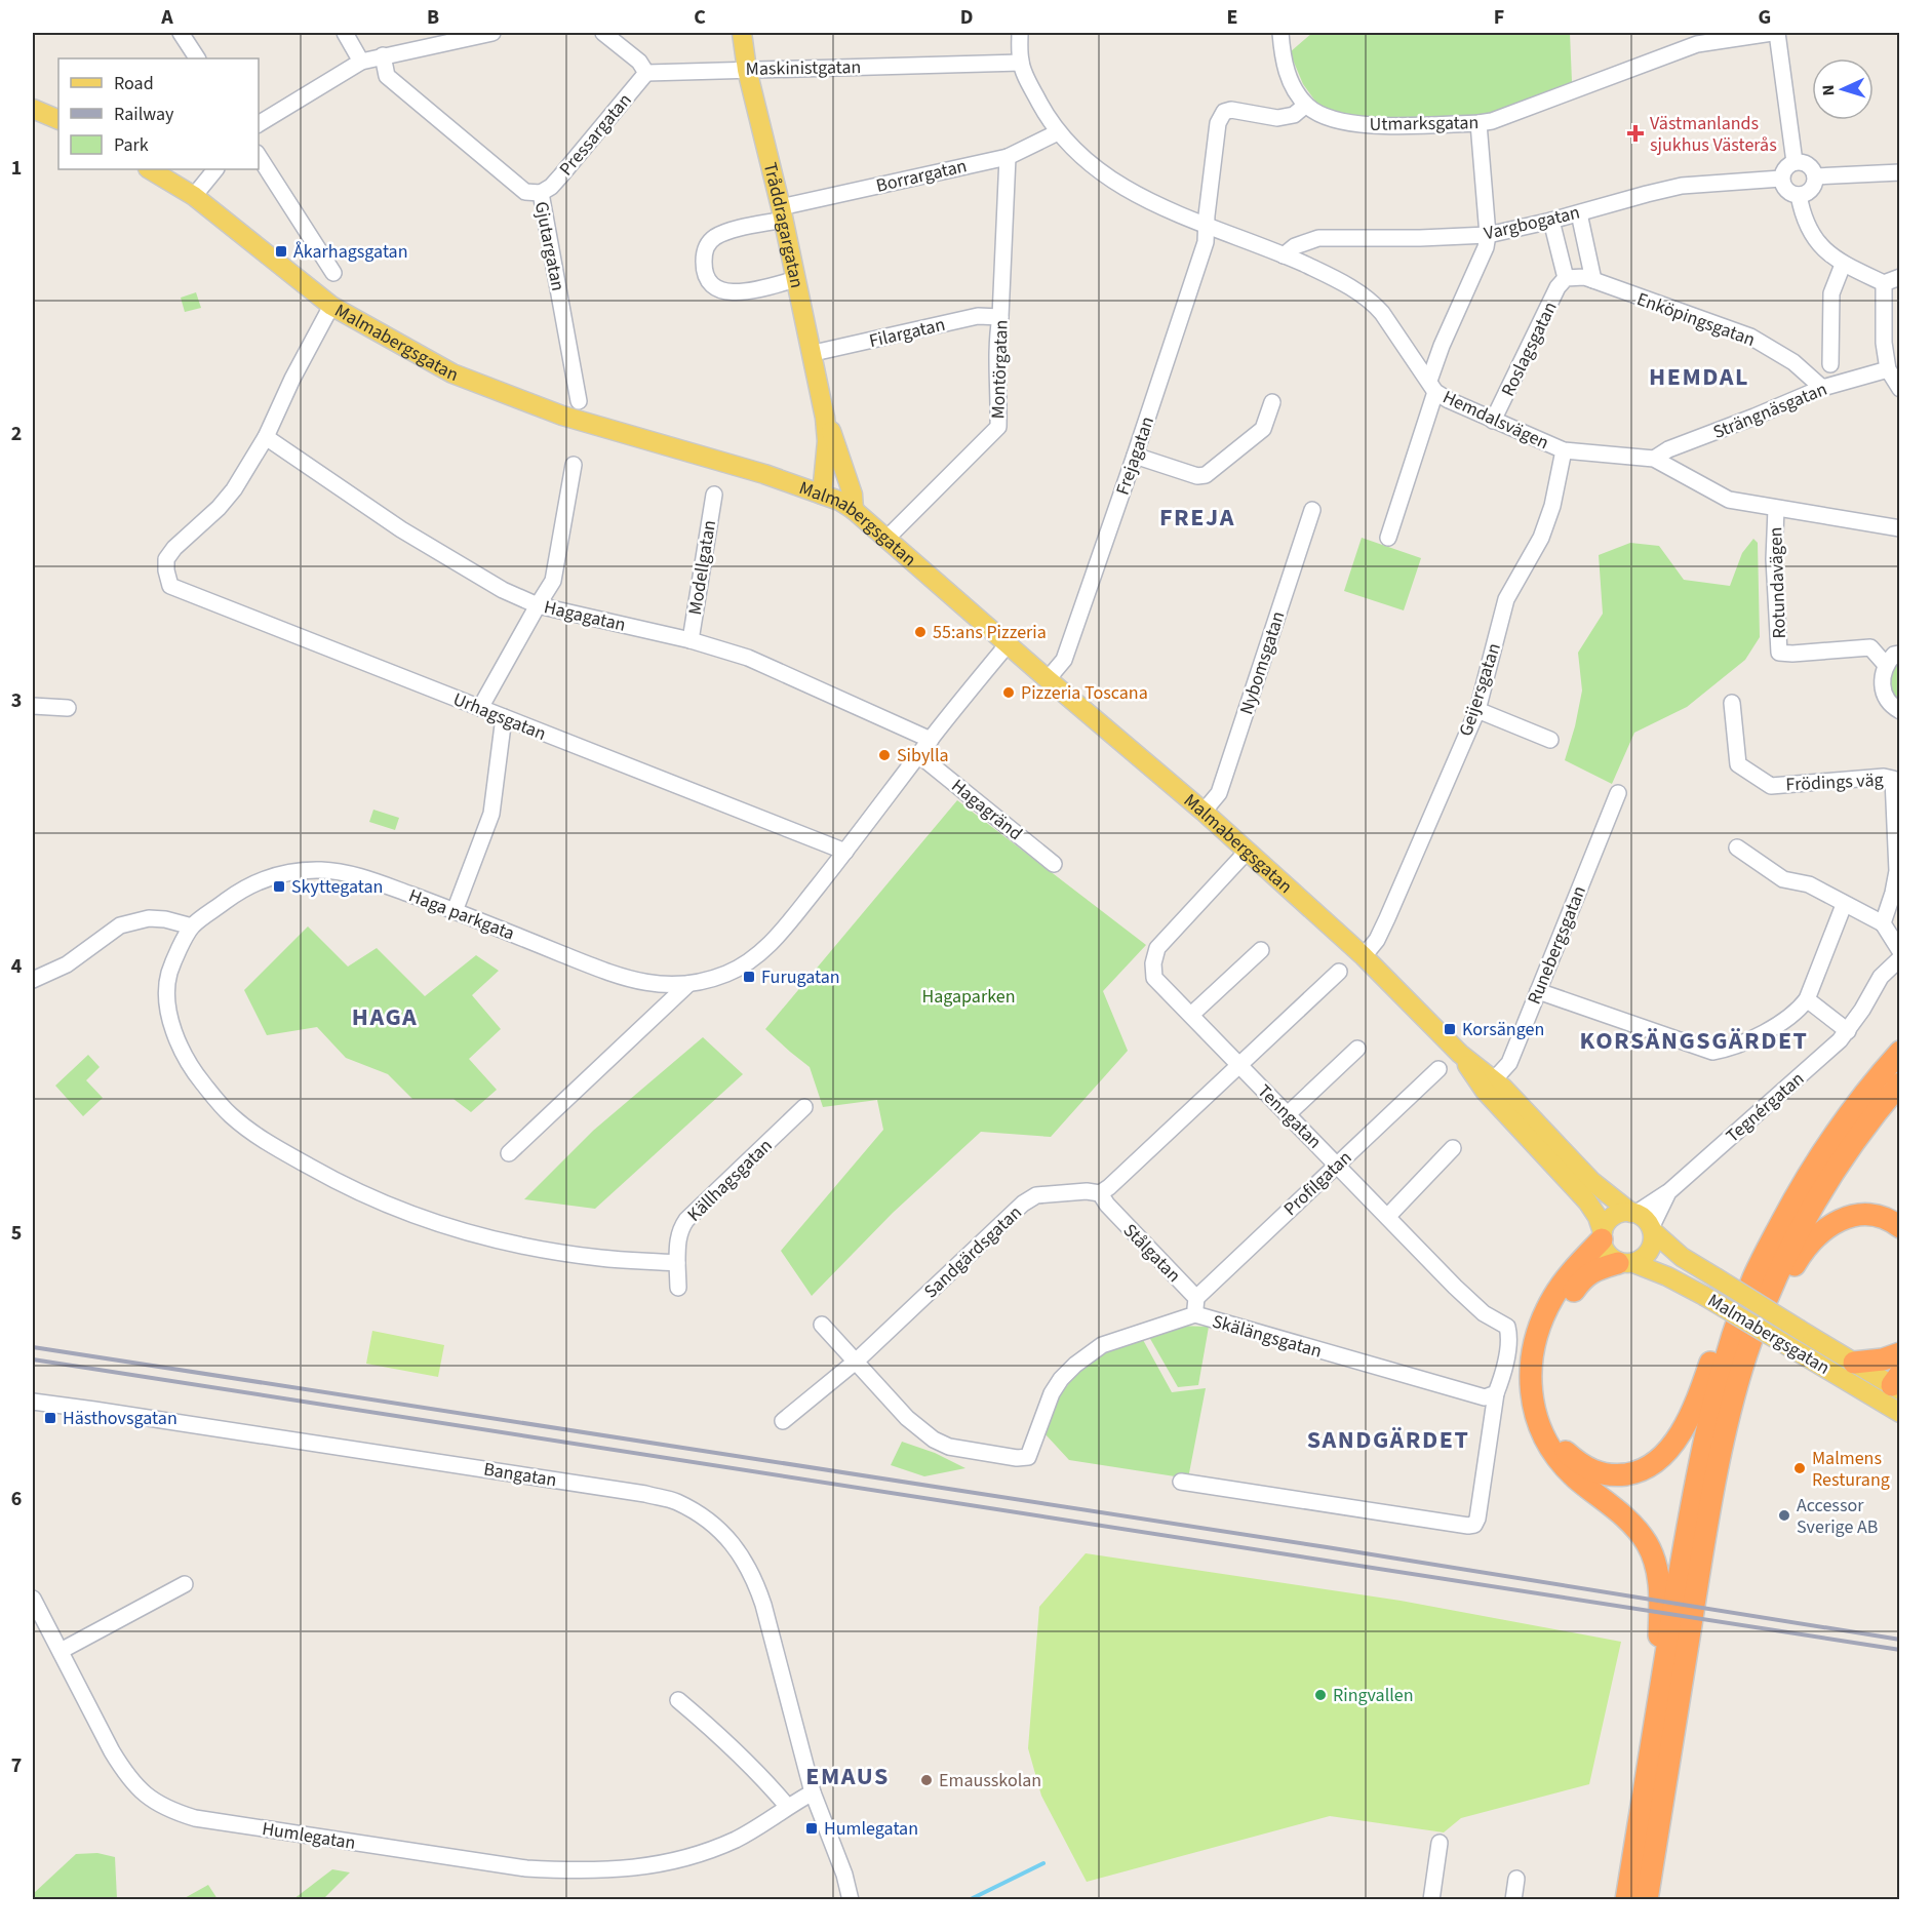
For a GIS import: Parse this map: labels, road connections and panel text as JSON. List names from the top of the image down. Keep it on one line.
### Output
{"streets":{"main road":["Tråddragargatan","Malmabergsgatan"],"street":["Maskinistgatan","Utmarksgatan","Pressargatan","Borrargatan","Vargbogatan","Gjutargatan","Enköpingsgatan","Filargatan","Roslagsgatan","Montörgatan","Strängnäsgatan","Hemdalsvägen","Frejagatan","Modellgatan","Rotundavägen","Hagagatan","Nybomsgatan","Geijersgatan","Urhagsgatan","Frödings väg","Hagagränd","Haga parkgata","Runebergsgatan","Tegnérgatan","Tenngatan","Källhagsgatan","Profilgatan","Sandgärdsgatan","Stålgatan","Skälängsgatan","Bangatan","Humlegatan"]},"crossings":[["Maskinistgatan","Pressargatan"],["Maskinistgatan","Tråddragargatan"],["Maskinistgatan","Hemdalsvägen"],["Pressargatan","Gjutargatan"],["Borrargatan","Tråddragargatan"],["Borrargatan","Montörgatan"],["Borrargatan","Hemdalsvägen"],["Vargbogatan","Hemdalsvägen"],["Tråddragargatan","Filargatan"],["Tråddragargatan","Malmabergsgatan"],["Enköpingsgatan","Strängnäsgatan"],["Filargatan","Montörgatan"],["Malmabergsgatan","Montörgatan"],["Malmabergsgatan","Frejagatan"],["Malmabergsgatan","Nybomsgatan"],["Malmabergsgatan","Geijersgatan"],["Malmabergsgatan","Haga parkgata"],["Malmabergsgatan","Runebergsgatan"],["Malmabergsgatan","Tegnérgatan"],["Malmabergsgatan","Tenngatan"],["Roslagsgatan","Hemdalsvägen"],["Strängnäsgatan","Hemdalsvägen"],["Hemdalsvägen","Frejagatan"],["Hemdalsvägen","Rotundavägen"],["Hemdalsvägen","Geijersgatan"],["Modellgatan","Hagagatan"],["Hagagatan","Urhagsgatan"],["Hagagatan","Haga parkgata"],["Urhagsgatan","Haga parkgata"],["Hagagränd","Haga parkgata"],["Haga parkgata","Källhagsgatan"],["Tenngatan","Profilgatan"],["Tenngatan","Skälängsgatan"],["Profilgatan","Stålgatan"],["Profilgatan","Skälängsgatan"],["Sandgärdsgatan","Stålgatan"],["Sandgärdsgatan","Skälängsgatan"],["Stålgatan","Skälängsgatan"],["Bangatan","Humlegatan"]],"districts":["HEMDAL","FREJA","HAGA","KORSÄNGSGÄRDET","SANDGÄRDET","EMAUS"],"parks":["Hagaparken"],"places":{"health":["Västmanlands sjukhus Västerås"],"transit":["Åkarhagsgatan","Skyttegatan","Furugatan","Korsängen","Hästhovsgatan","Humlegatan"],"other":["55:ans Pizzeria","Pizzeria Toscana","Sibylla","Malmens Resturang","Accessor Sverige AB","Ringvallen","Emausskolan"]},"legend":["Road","Railway","Park"],"north":"left","grid":{"columns":["A","B","C","D","E","F","G"],"rows":["1","2","3","4","5","6","7"]}}
